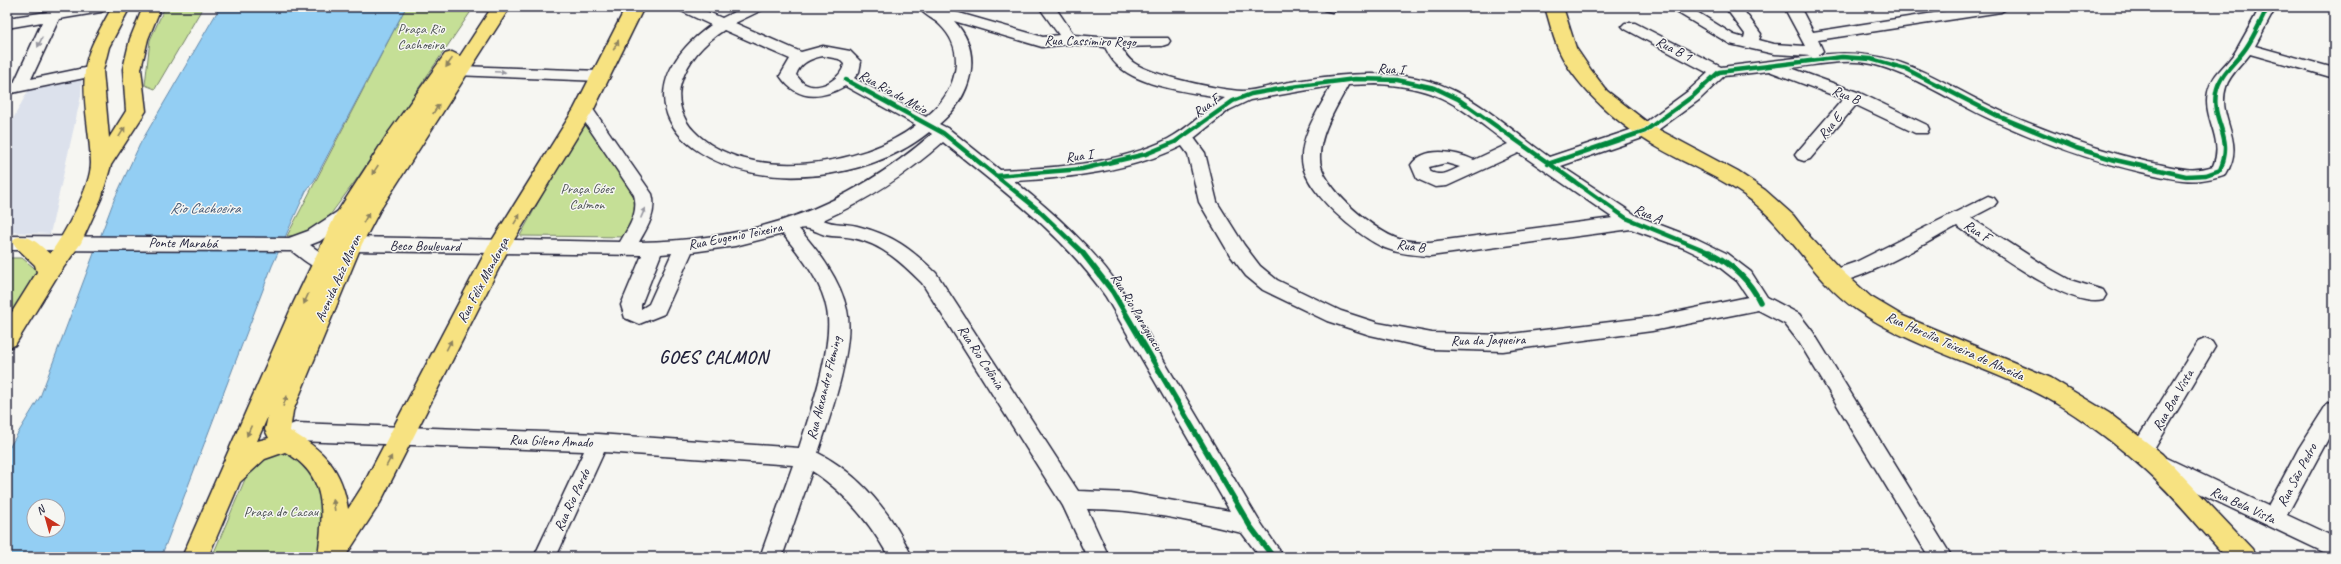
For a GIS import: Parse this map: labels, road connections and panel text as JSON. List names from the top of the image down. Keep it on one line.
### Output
{"streets":{"main road":["Avenida Aziz Maron","Rua Félix Mendonça","Rua Hercília Teixeira de Almeida"],"street":["Rua Cassimiro Rego","Rua B 1","Rua I","Rua Rio do Meio","Rua B","Rua F","Rua E","Rua A","Rua Eugenio Teixeira","Ponte Marabá","Beco Boulevard","Rua Rio Paraguacu","Rua da Jaqueira","Rua Rio Colônia","Rua Alexandre Fleming","Rua Boa Vista","Rua Gileno Amado","Rua São Pedro","Rua Rio Pardo","Rua Bela Vista"]},"crossings":[["Rua Cassimiro Rego","Rua Rio do Meio"],["Rua Cassimiro Rego","Rua F"],["Rua Cassimiro Rego","Rua Eugenio Teixeira"],["Rua Cassimiro Rego","Rua Rio Paraguacu"],["Rua I","Rua B"],["Rua I","Rua F"],["Rua I","Rua A"],["Rua I","Rua Rio Paraguacu"],["Rua I","Rua da Jaqueira"],["Rua Rio do Meio","Rua Eugenio Teixeira"],["Rua Rio do Meio","Rua Rio Paraguacu"],["Rua B","Rua E"],["Rua B","Rua A"],["Rua F","Rua da Jaqueira"],["Rua F","Rua Hercília Teixeira de Almeida"],["Rua A","Rua da Jaqueira"],["Rua Eugenio Teixeira","Beco Boulevard"],["Rua Eugenio Teixeira","Rua Félix Mendonça"],["Rua Eugenio Teixeira","Rua Rio Paraguacu"],["Rua Eugenio Teixeira","Rua Rio Colônia"],["Rua Eugenio Teixeira","Rua Alexandre Fleming"],["Ponte Marabá","Avenida Aziz Maron"],["Beco Boulevard","Avenida Aziz Maron"],["Beco Boulevard","Rua Félix Mendonça"],["Avenida Aziz Maron","Rua Gileno Amado"],["Rua Félix Mendonça","Rua Gileno Amado"],["Rua Hercília Teixeira de Almeida","Rua Boa Vista"],["Rua Hercília Teixeira de Almeida","Rua Bela Vista"],["Rua Alexandre Fleming","Rua Gileno Amado"],["Rua Boa Vista","Rua Bela Vista"],["Rua Gileno Amado","Rua Rio Pardo"],["Rua São Pedro","Rua Bela Vista"]],"one_way":["Rua Félix Mendonça"],"districts":["GOES CALMON"],"water":["Rio Cachoeira"],"parks":["Praça Rio Cachoeira","Praça Góes Calmon","Praça do Cacau"],"north":"top left"}
